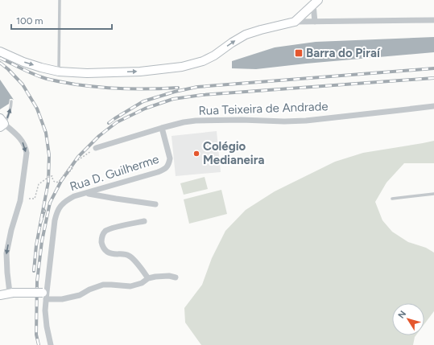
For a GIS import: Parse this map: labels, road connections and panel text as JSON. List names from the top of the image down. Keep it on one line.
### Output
{"streets":{"street":["Rua Teixeira de Andrade","Rua D. Guilherme"]},"crossings":[["Rua Teixeira de Andrade","Rua D. Guilherme"]],"places":{"transit":["Barra do Piraí"],"other":["Colégio Medianeira"]},"scale_bar":"100 m","north":"top left"}
